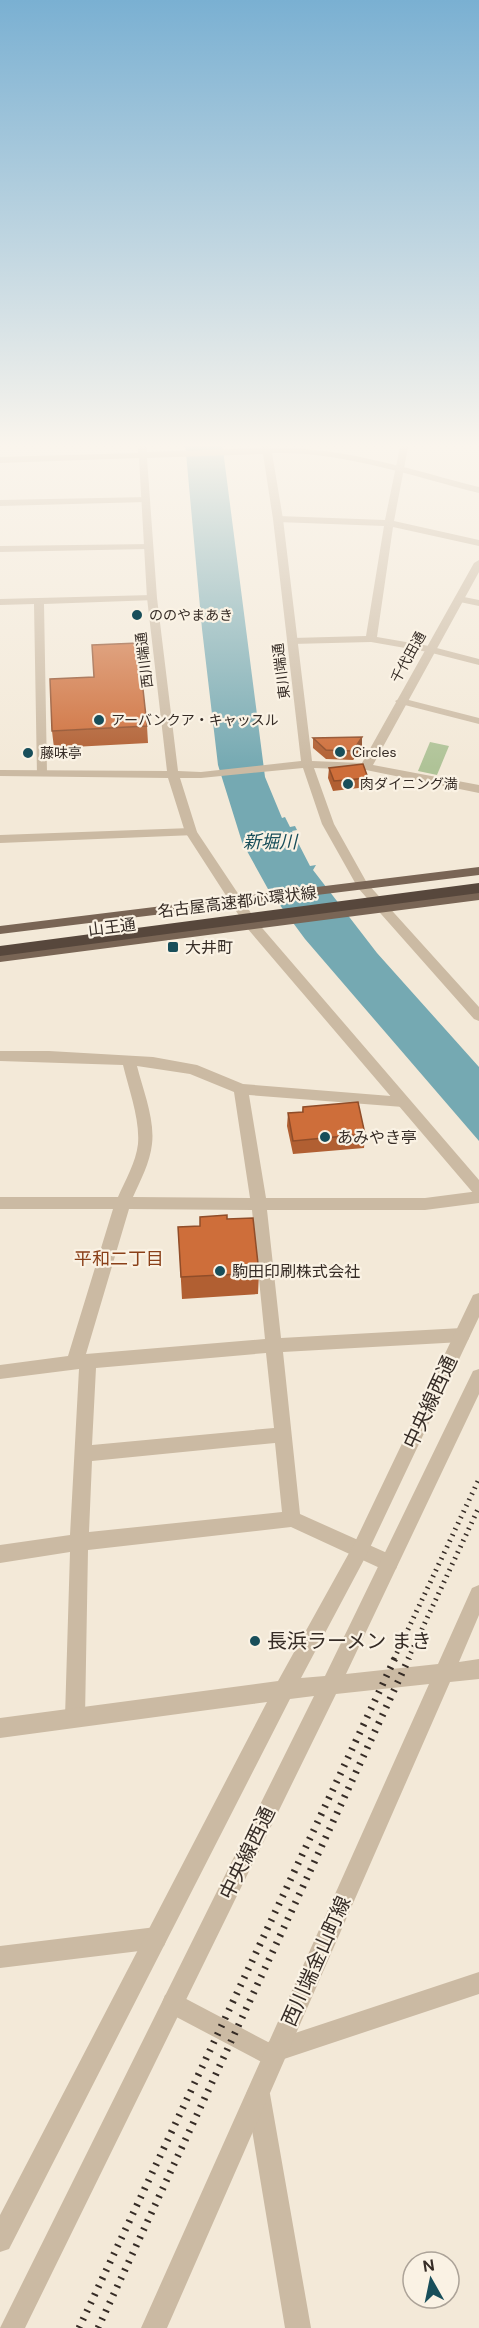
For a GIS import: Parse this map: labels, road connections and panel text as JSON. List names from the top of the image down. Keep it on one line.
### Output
{"streets":{"highway":["名古屋高速都心環状線"],"main road":["山王通"],"street":["千代田通","西川端通","東川端通","中央線西通","西川端金山町線"]},"crossings":[["西川端通","山王通"],["東川端通","山王通"]],"districts":["平和二丁目"],"water":["新堀川"],"places":{"other":["ののやまあき","アーバンクア・キャッスル","Circles","藤味亭","肉ダイニング満","あみやき亭","駒田印刷株式会社","長浜ラーメン まき"],"transit":["大井町"]},"north":"top"}
